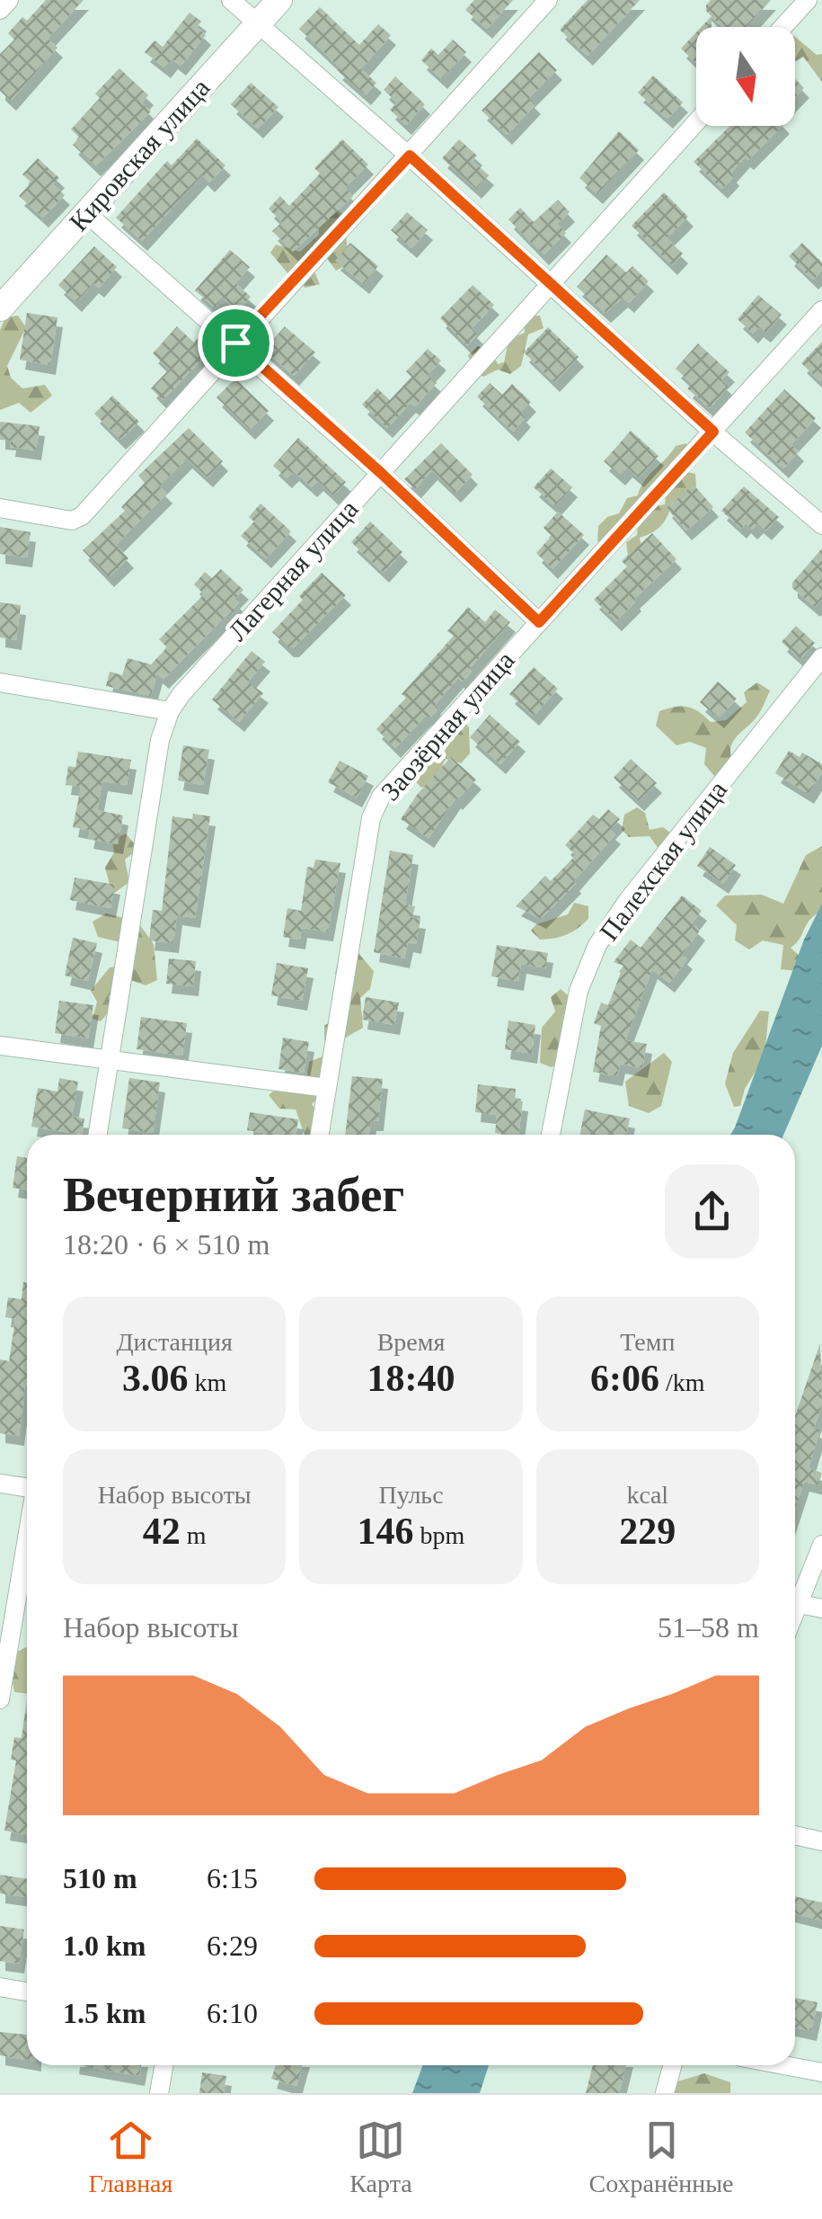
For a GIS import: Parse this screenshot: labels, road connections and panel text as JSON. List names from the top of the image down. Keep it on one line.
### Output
{"streets":{"street":["Кировская улица","Лагерная улица","Заозёрная улица","Палехская улица"]},"north":"bottom","page":{"heading":["Вечерний забег","18:20 · 6 × 510 m"],"stats":[["Дистанция","3.06 km"],["Время","18:40"],["Темп","6:06 /km"],["Набор высоты","42 m"],["Пульс","146 bpm"],["kcal","229"]],"chart":["Набор высоты","51–58 m"],"list":[{"name":"510 m","note":"6:15"},{"name":"1.0 km","note":"6:29"},{"name":"1.5 km","note":"6:10"}],"tabs":["Главная","Карта","Сохранённые"]}}
